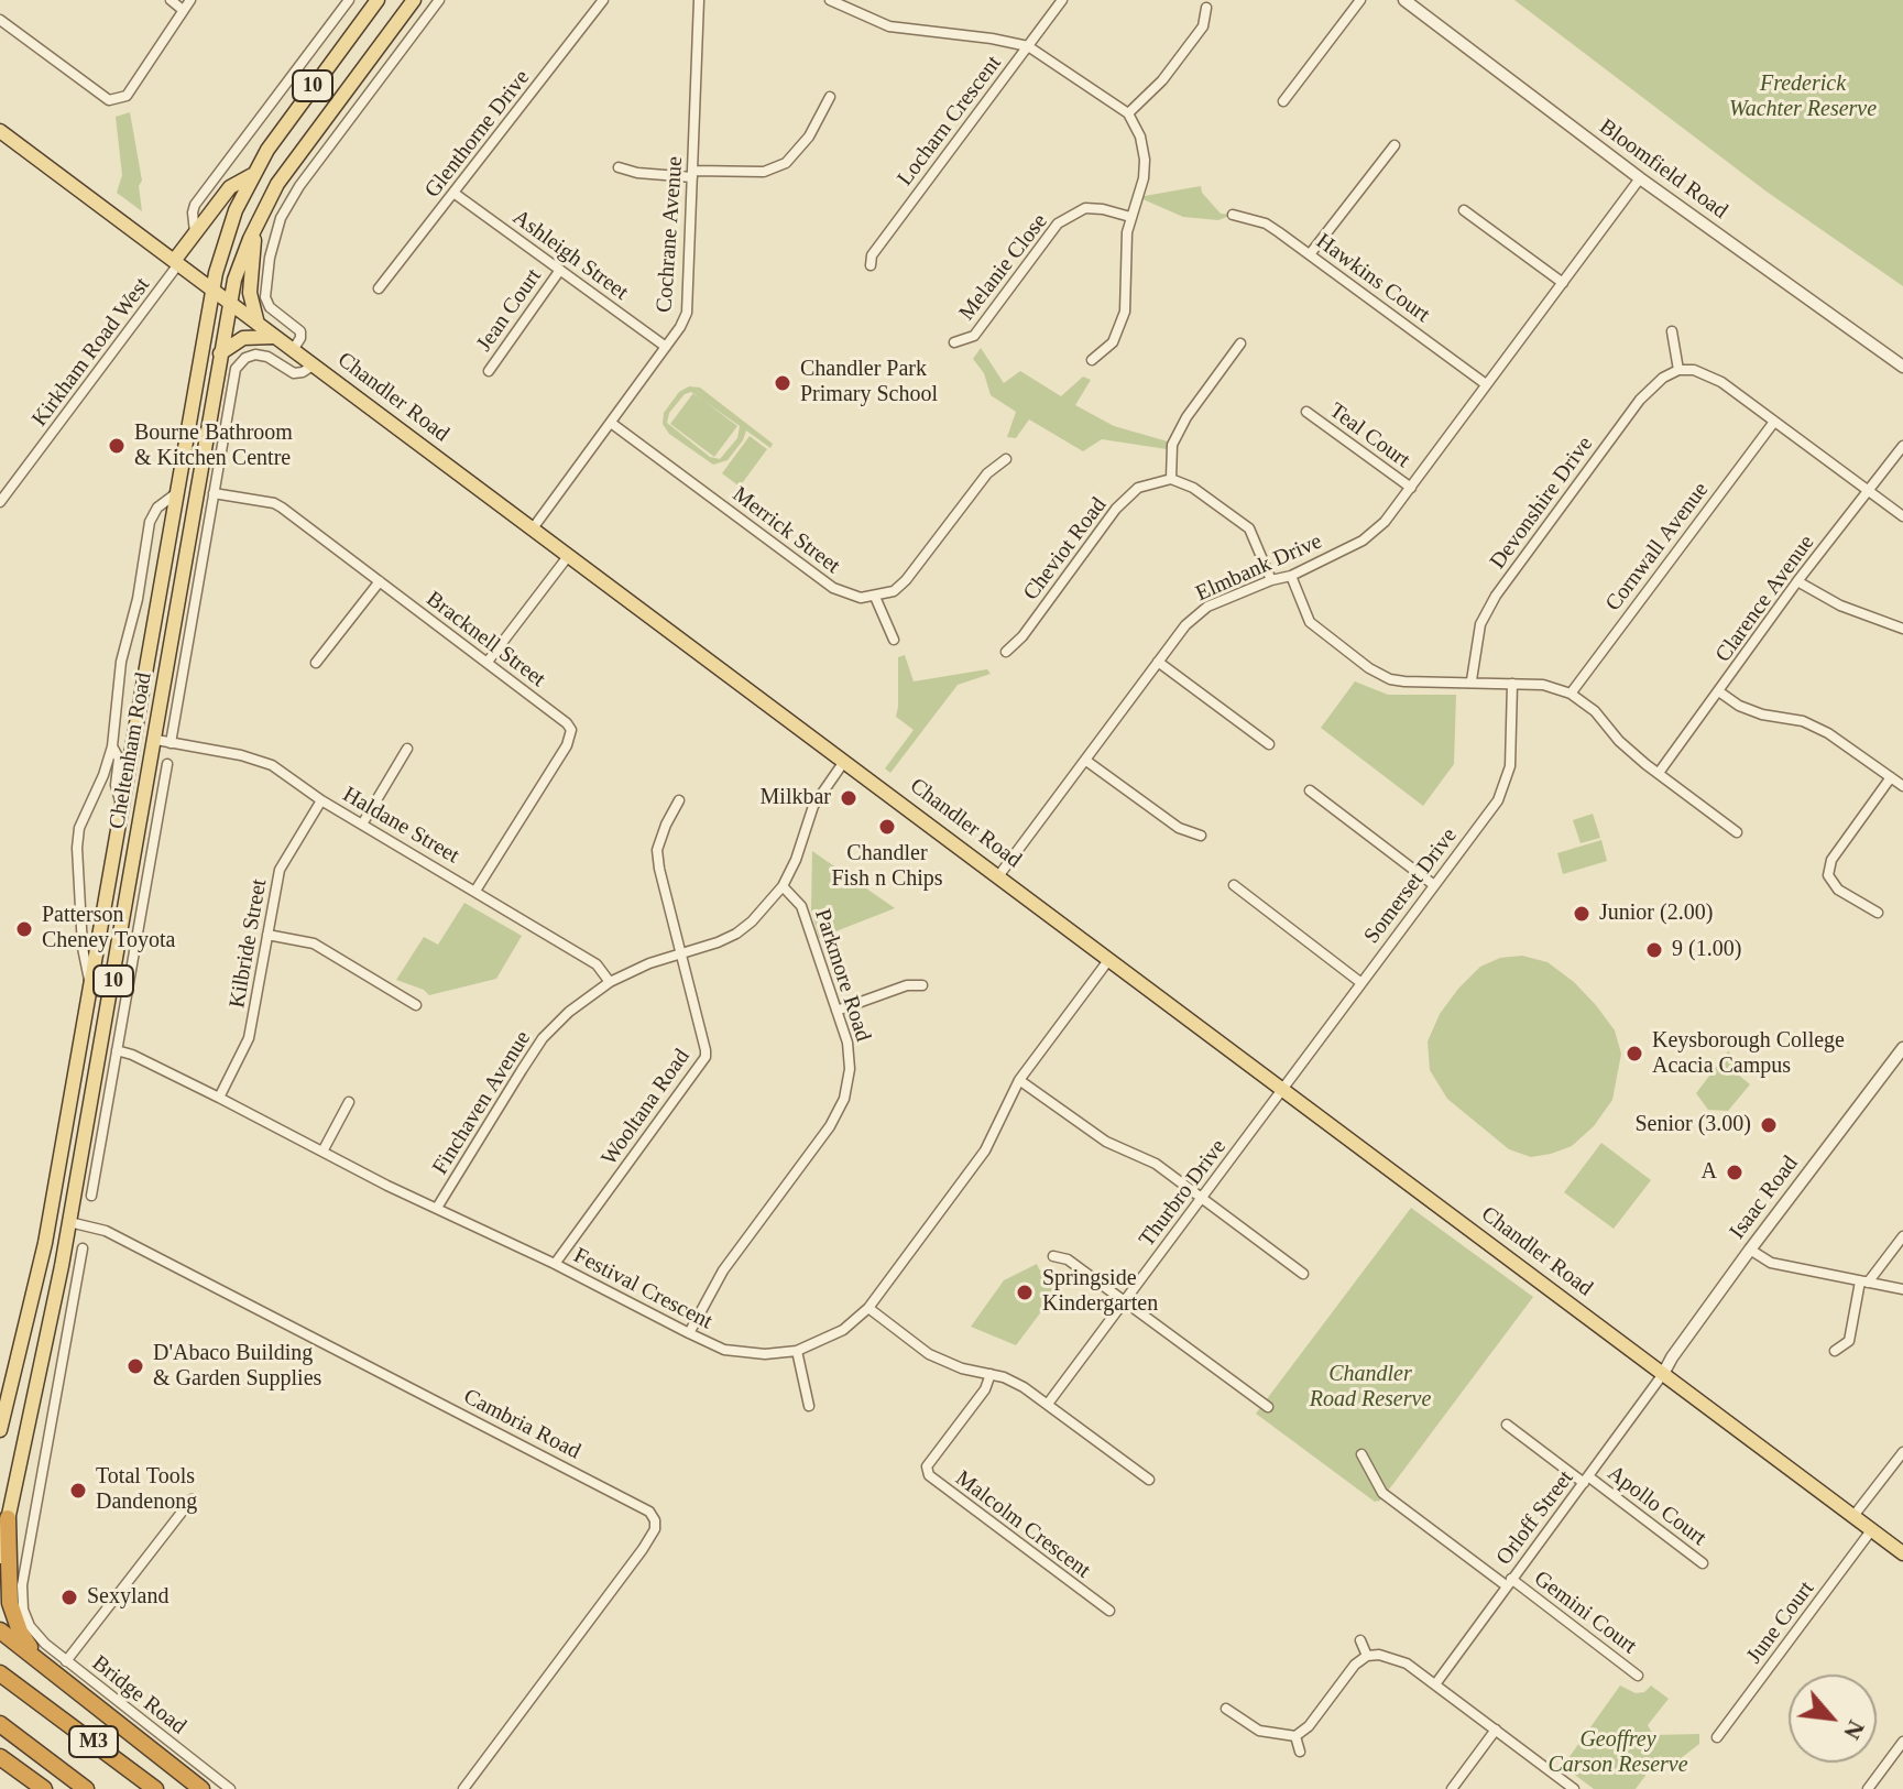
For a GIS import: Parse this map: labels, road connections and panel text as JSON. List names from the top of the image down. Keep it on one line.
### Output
{"streets":{"highway":["M3"],"main road":["10","Chandler Road","Cheltenham Road"],"street":["Locharn Crescent","Glenthorne Drive","Bloomfield Road","Cochrane Avenue","Ashleigh Street","Melanie Close","Hawkins Court","Jean Court","Kirkham Road West","Teal Court","Devonshire Drive","Merrick Street","Cornwall Avenue","Cheviot Road","Elmbank Drive","Clarence Avenue","Bracknell Street","Haldane Street","Somerset Drive","Kilbride Street","Parkmore Road","Finchaven Avenue","Wooltana Road","Thurbro Drive","Isaac Road","Festival Crescent","Cambria Road","Apollo Court","Orloff Street","Malcolm Crescent","Gemini Court","June Court","Bridge Road"]},"crossings":[["Glenthorne Drive","Ashleigh Street"],["Bloomfield Road","Elmbank Drive"],["Cochrane Avenue","Ashleigh Street"],["Cochrane Avenue","Chandler Road"],["Cochrane Avenue","Merrick Street"],["Ashleigh Street","Jean Court"],["Hawkins Court","Elmbank Drive"],["Kirkham Road West","Chandler Road"],["Chandler Road","Elmbank Drive"],["Chandler Road","Cheltenham Road"],["Chandler Road","Somerset Drive"],["Chandler Road","Thurbro Drive"],["Chandler Road","Isaac Road"],["Chandler Road","Festival Crescent"],["Chandler Road","Orloff Street"],["Chandler Road","June Court"],["Teal Court","Elmbank Drive"],["Bracknell Street","Cheltenham Road"],["Bracknell Street","Haldane Street"],["Cheltenham Road","Haldane Street"],["Cheltenham Road","Festival Crescent"],["Cheltenham Road","Cambria Road"],["Haldane Street","Kilbride Street"],["Haldane Street","Finchaven Avenue"],["Somerset Drive","Thurbro Drive"],["Kilbride Street","Festival Crescent"],["Parkmore Road","Finchaven Avenue"],["Parkmore Road","Festival Crescent"],["Finchaven Avenue","Wooltana Road"],["Finchaven Avenue","Festival Crescent"],["Wooltana Road","Festival Crescent"],["Isaac Road","Orloff Street"],["Apollo Court","Orloff Street"],["Orloff Street","Gemini Court"]],"parks":["Frederick Wachter Reserve","Chandler Road Reserve","Geoffrey Carson Reserve"],"places":["Chandler Park Primary School","Bourne Bathroom & Kitchen Centre","Milkbar","Chandler Fish n Chips","Junior (2.00)","Patterson Cheney Toyota","9 (1.00)","Keysborough College Acacia Campus","Senior (3.00)","A","Springside Kindergarten","D'Abaco Building & Garden Supplies","Total Tools Dandenong","Sexyland"],"north":"bottom right"}
